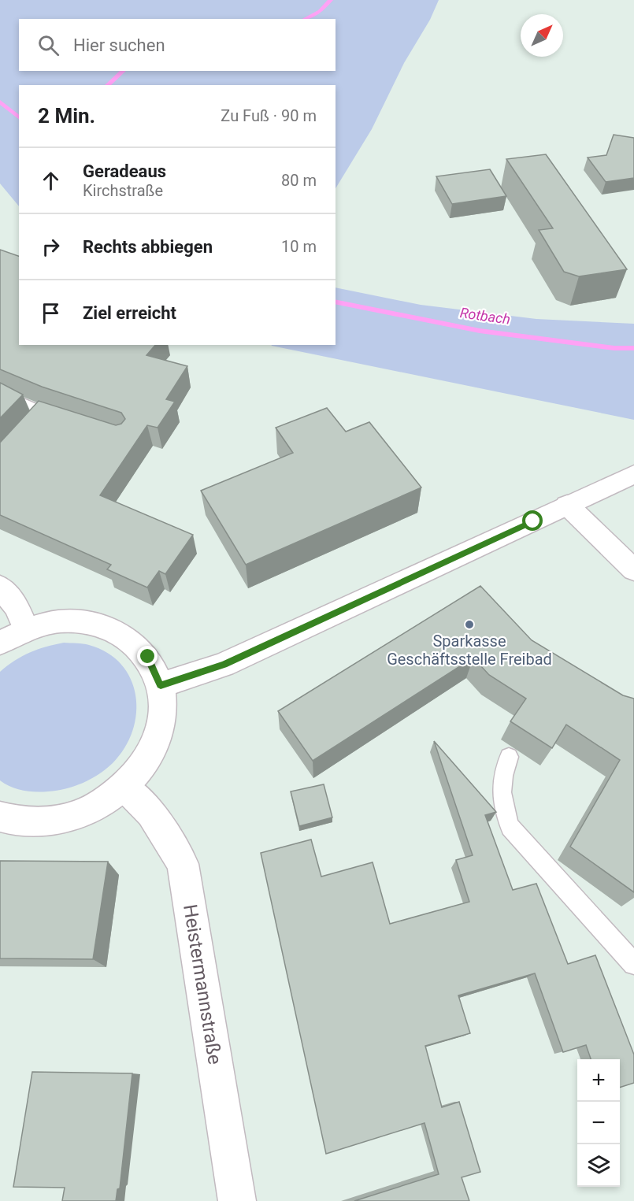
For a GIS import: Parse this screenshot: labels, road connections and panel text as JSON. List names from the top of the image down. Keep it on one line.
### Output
{"streets":{"street":["Heistermannstraße"]},"water":["Rotbach"],"places":["Sparkasse Geschäftsstelle Freibad"],"north":"top right","page":{"search":"Hier suchen","heading":["2 Min.","Zu Fuß · 90 m"],"list":[["Geradeaus","Kirchstraße","80 m"],["Rechts abbiegen","10 m"],"Ziel erreicht"],"map_buttons":["+","−"]}}
